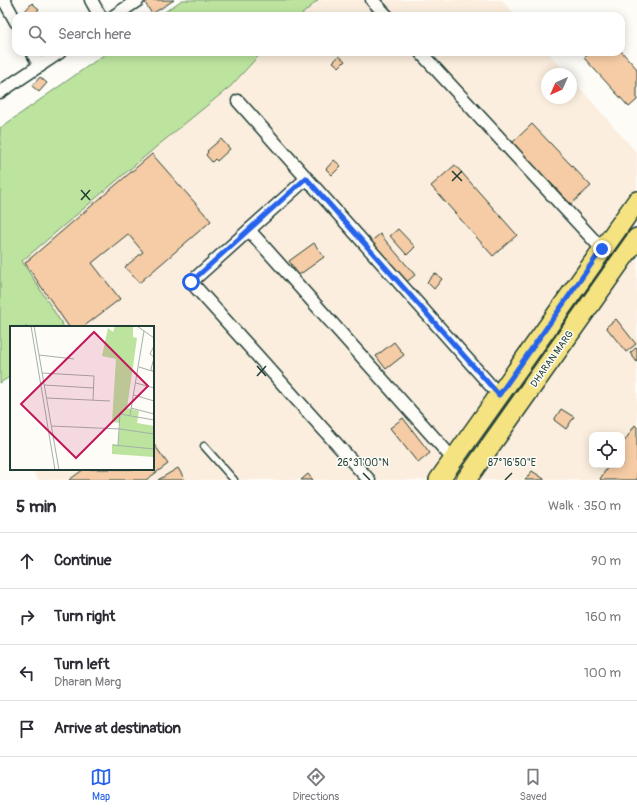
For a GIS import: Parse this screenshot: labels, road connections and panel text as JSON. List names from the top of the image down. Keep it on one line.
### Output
{"streets":{"main road":["DHARAN MARG"]},"north":"bottom left","page":{"search":"Search here","heading":["5 min","Walk · 350 m"],"list":[["Continue","90 m"],["Turn right","160 m"],["Turn left","Dharan Marg","100 m"],"Arrive at destination"],"nav":["Map","Directions","Saved"]},"coordinates":["26°31'00\"N","87°16'50\"E"]}
